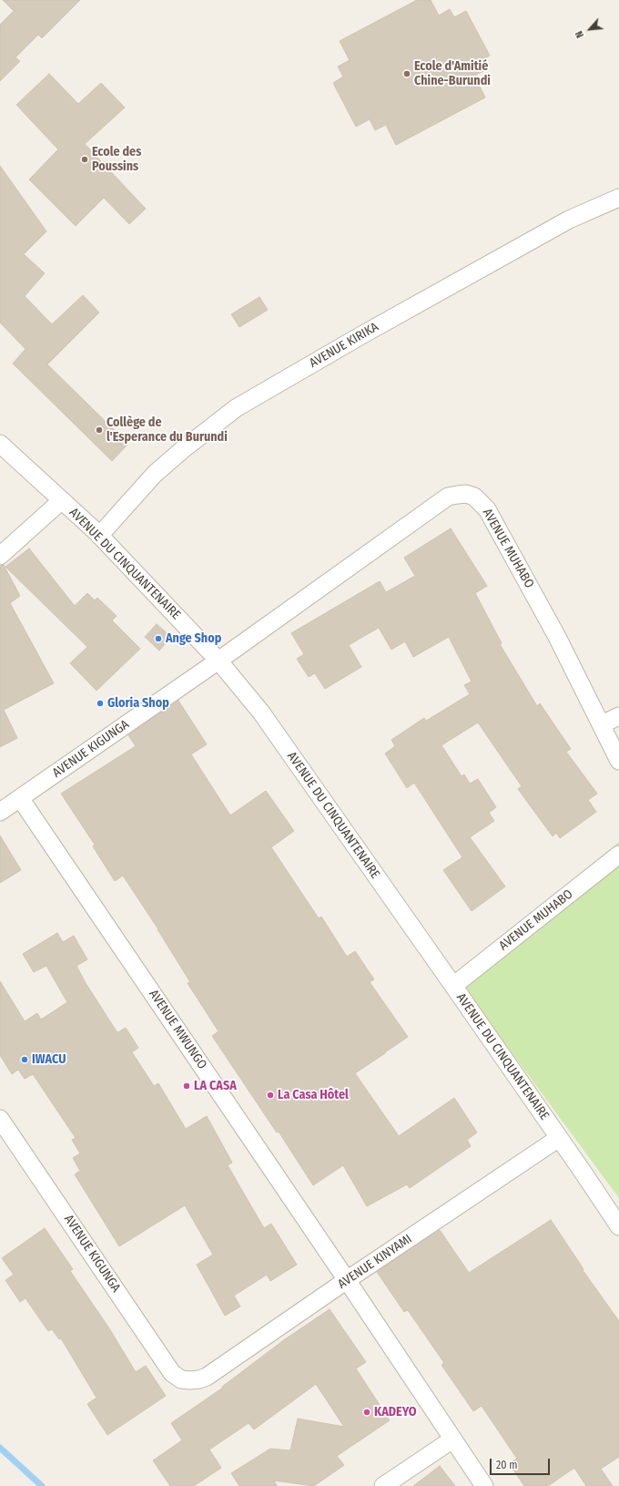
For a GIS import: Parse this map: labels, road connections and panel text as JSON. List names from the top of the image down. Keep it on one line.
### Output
{"streets":{"street":["AVENUE KIRIKA","AVENUE MUHABO","AVENUE DU CINQUANTENAIRE","AVENUE KIGUNGA","AVENUE MWUNGO","AVENUE KINYAMI"]},"crossings":[["AVENUE KIRIKA","AVENUE DU CINQUANTENAIRE"],["AVENUE MUHABO","AVENUE DU CINQUANTENAIRE"],["AVENUE MUHABO","AVENUE KIGUNGA"],["AVENUE DU CINQUANTENAIRE","AVENUE KIGUNGA"],["AVENUE DU CINQUANTENAIRE","AVENUE KINYAMI"],["AVENUE KIGUNGA","AVENUE MWUNGO"],["AVENUE KIGUNGA","AVENUE KINYAMI"],["AVENUE MWUNGO","AVENUE KINYAMI"]],"places":["Ecole d'Amitié Chine-Burundi","Ecole des Poussins","Collège de l'Esperance du Burundi","Ange Shop","Gloria Shop","IWACU","LA CASA","La Casa Hôtel","KADEYO"],"scale_bar":"20 m","north":"bottom left"}
